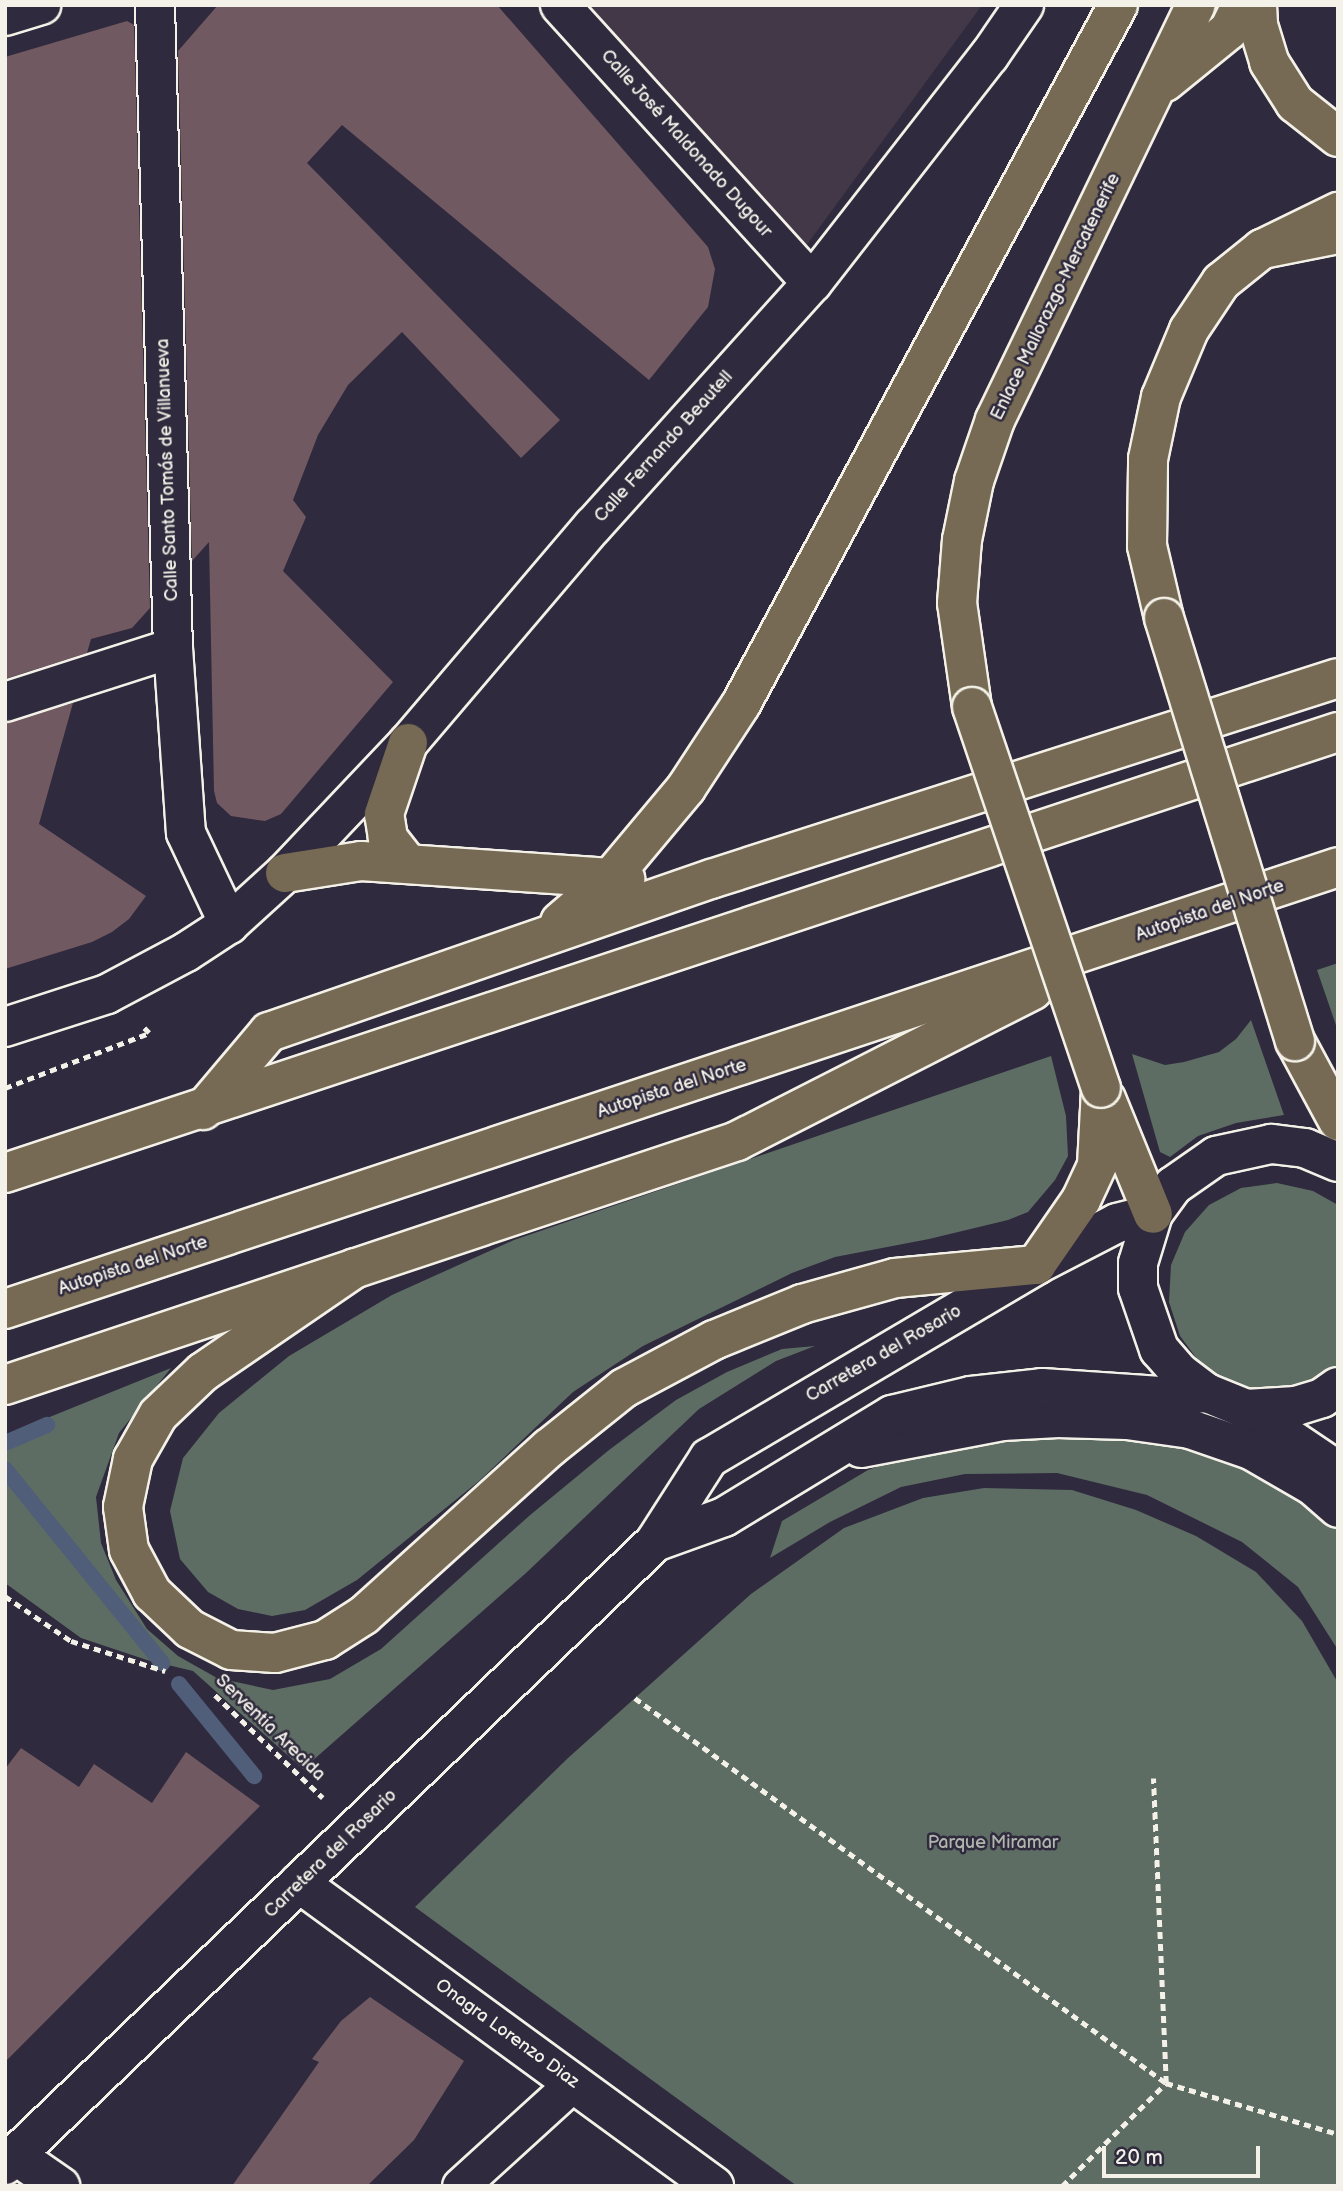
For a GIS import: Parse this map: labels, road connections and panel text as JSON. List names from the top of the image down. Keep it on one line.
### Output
{"streets":{"main road":["Enlace Mallorazgo-Mercatenerife","Autopista del Norte"],"street":["Calle José Maldonado Dugour","Calle Fernando Beautell","Calle Santo Tomás de Villanueva","Carretera del Rosario","Onagra Lorenzo Diaz"],"path":["Serventía Arecida"]},"crossings":[["Calle José Maldonado Dugour","Calle Fernando Beautell"],["Enlace Mallorazgo-Mercatenerife","Carretera del Rosario"],["Calle Fernando Beautell","Calle Santo Tomás de Villanueva"],["Carretera del Rosario","Serventía Arecida"],["Carretera del Rosario","Onagra Lorenzo Diaz"]],"parks":["Parque Miramar"],"scale_bar":"20 m"}
